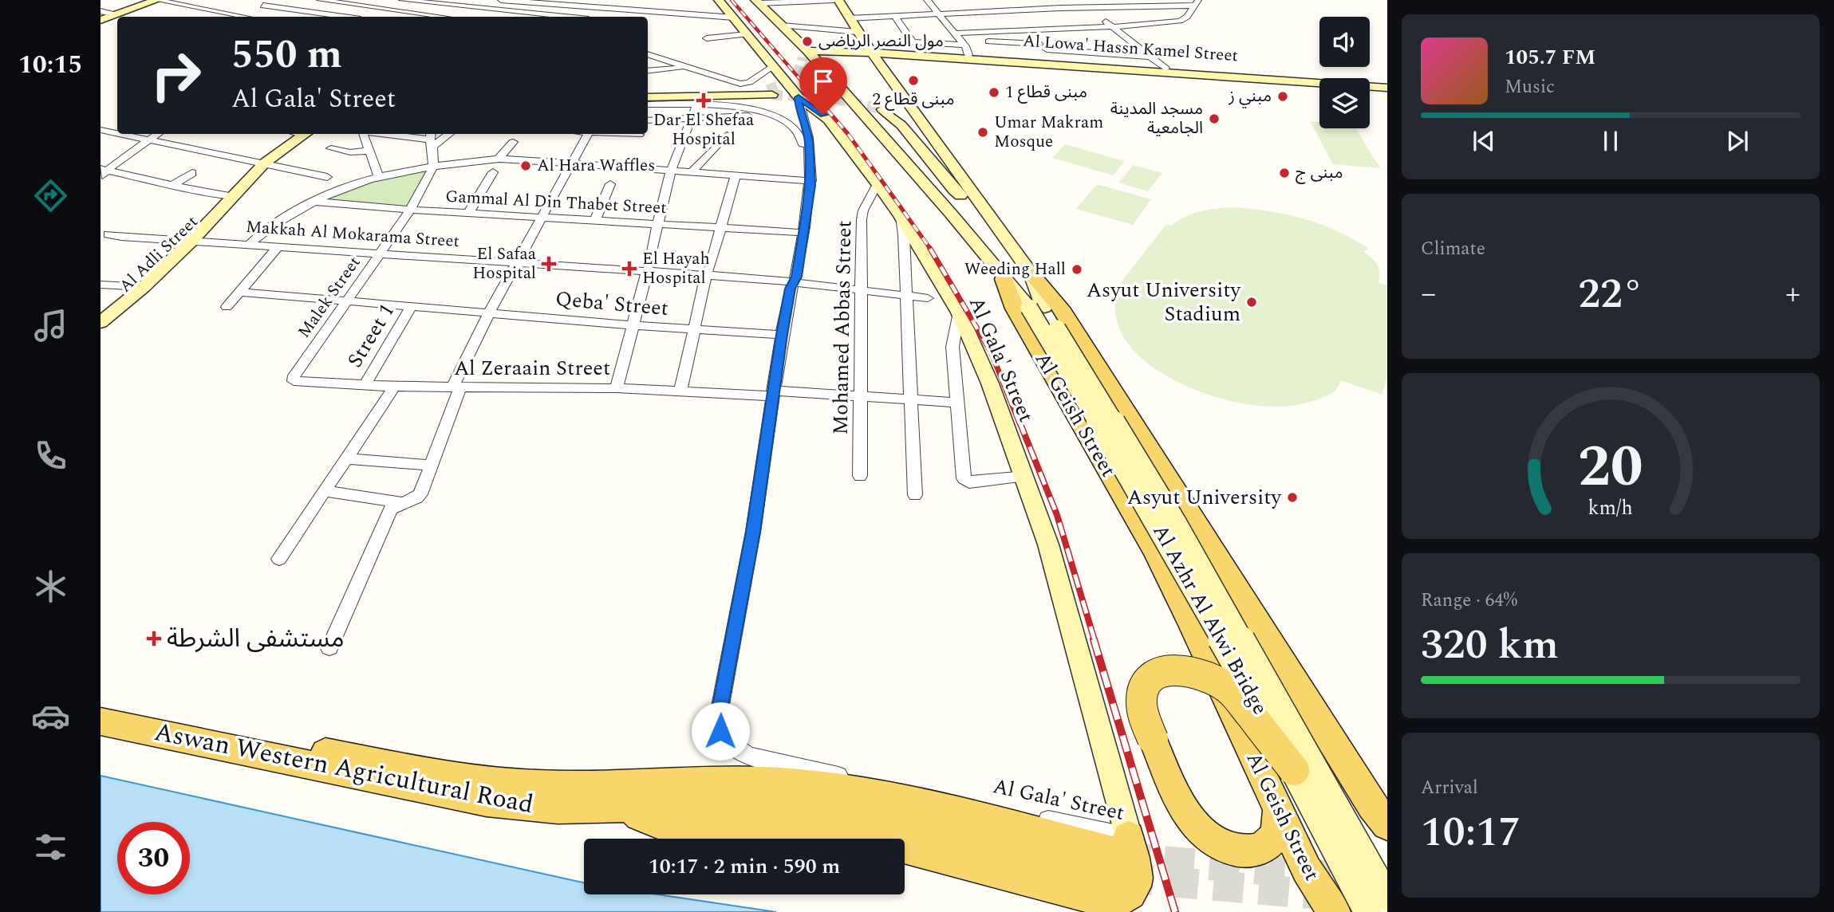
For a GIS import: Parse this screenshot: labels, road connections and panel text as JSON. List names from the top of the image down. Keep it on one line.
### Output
{"streets":{"main road":["Al Lowa' Hassn Kamel Street","Al Adli Street","Al Gala' Street","Al Geish Street","Al Azhr Al Alwi Bridge","Aswan Western Agricultural Road"],"street":["Gammal Al Din Thabet Street","Makkah Al Mokarama Street","Malek Street","Qeba' Street","Mohamed Abbas Street","Street 1","Al Zeraain Street"]},"crossings":[["Al Lowa' Hassn Kamel Street","Al Geish Street"],["Gammal Al Din Thabet Street","Malek Street"],["Gammal Al Din Thabet Street","Al Gala' Street"],["Makkah Al Mokarama Street","Al Adli Street"],["Makkah Al Mokarama Street","Malek Street"],["Makkah Al Mokarama Street","Mohamed Abbas Street"],["Makkah Al Mokarama Street","Al Gala' Street"],["Malek Street","Qeba' Street"],["Malek Street","Al Zeraain Street"],["Qeba' Street","Street 1"],["Qeba' Street","Al Gala' Street"],["Mohamed Abbas Street","Al Gala' Street"],["Mohamed Abbas Street","Al Zeraain Street"],["Street 1","Al Zeraain Street"],["Al Gala' Street","Al Zeraain Street"],["Al Gala' Street","Aswan Western Agricultural Road"],["Al Geish Street","Al Azhr Al Alwi Bridge"]],"places":{"other":["مول النصر الرياضى","مبنى قطاع 2","مبنى قطاع 1","مبني ز","مسجد المدينة الجامعية","Umar Makram Mosque","Al Hara Waffles","مبنى ج","Weeding Hall","Asyut University Stadium","Asyut University"],"health":["Dar El Shefaa Hospital","El Safaa Hospital","El Hayah Hospital","مستشفى الشرطة"]},"page":{"tabs":"10:15","turn":["550 m","Al Gala' Street"],"song":["105.7 FM","Music"],"tile":["Climate",["Range · 64%","320 km"],["Arrival","10:17"]],"heat":["−","22°","+"],"limit":"30","trip":"10:17 · 2 min · 590 m","gauge":["20","km/h"]}}
